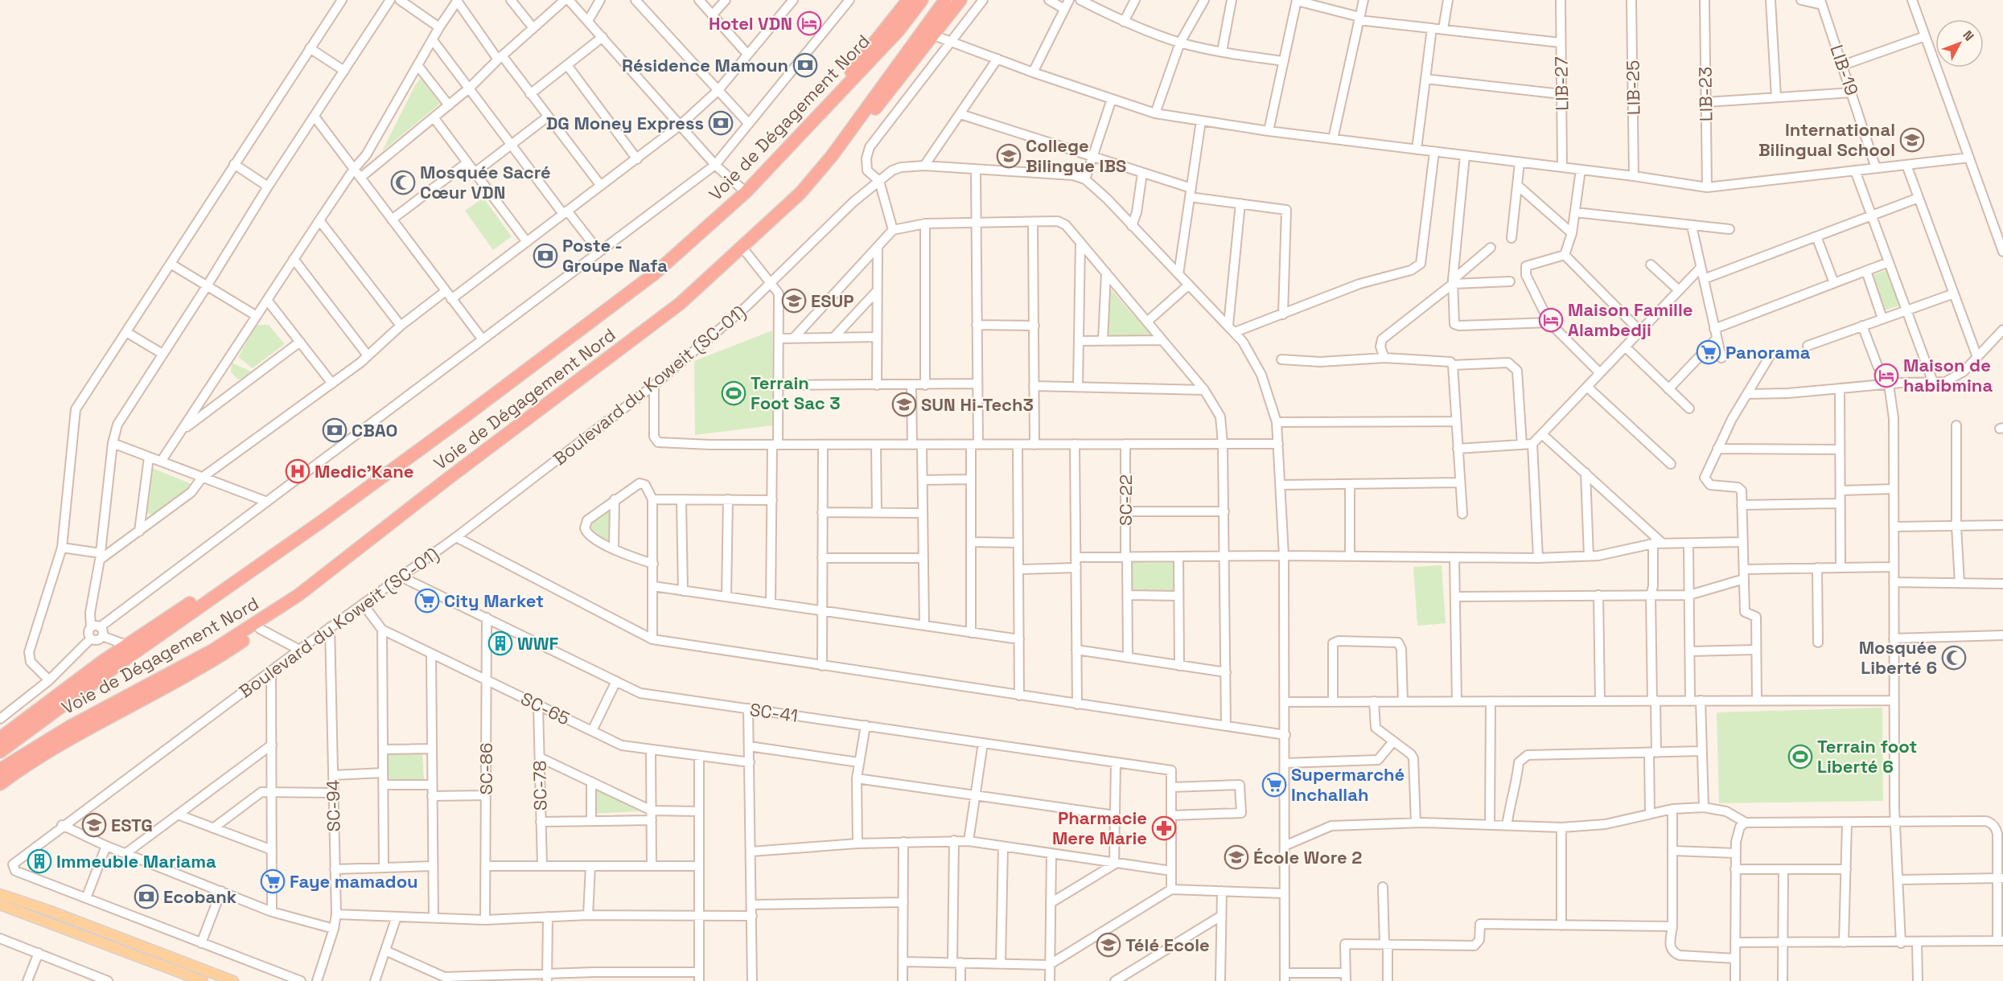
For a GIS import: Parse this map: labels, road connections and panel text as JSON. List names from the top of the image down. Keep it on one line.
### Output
{"streets":{"highway":["Voie de Dégagement Nord"],"street":["LIB-19","LIB-27","LIB-25","LIB-23","Boulevard du Koweit (SC-01)","SC-22","SC-65","SC-41","SC-86","SC-78","SC-94"]},"crossings":[["Boulevard du Koweit (SC-01)","SC-65"],["Boulevard du Koweit (SC-01)","SC-41"],["Boulevard du Koweit (SC-01)","SC-94"],["SC-65","SC-86"],["SC-65","SC-78"],["SC-41","SC-86"]],"places":{"hotel":["Hotel VDN","Maison Famille Alambedji","Maison de habibmina"],"bank":["Résidence Mamoun","DG Money Express","Poste - Groupe Nafa","CBAO","Ecobank"],"school or university":["International Bilingual School","College Bilingue IBS","ESUP","SUN Hi-Tech3","ESTG","École Wore 2","Télé Ecole"],"mosque":["Mosquée Sacré Cœur VDN","Mosquée Liberté 6"],"supermarket":["Panorama","City Market","Supermarché Inchallah","Faye mamadou"],"sports":["Terrain Foot Sac 3","Terrain foot Liberté 6"],"hospital":["Medic'Kane"],"building":["WWF","Immeuble Mariama"],"pharmacy":["Pharmacie Mere Marie"]},"north":"top right"}
